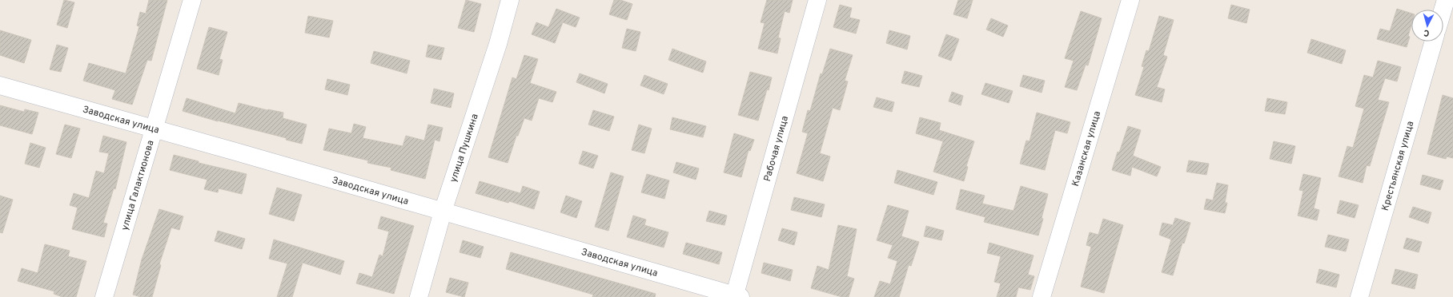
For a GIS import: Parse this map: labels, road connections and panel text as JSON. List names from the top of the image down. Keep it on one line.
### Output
{"streets":{"street":["Заводская улица","улица Пушкина","Рабочая улица","Казанская улица","Крестьянская улица","улица Галактионова"]},"crossings":[["Заводская улица","улица Пушкина"],["Заводская улица","Рабочая улица"],["Заводская улица","улица Галактионова"]],"north":"bottom"}
